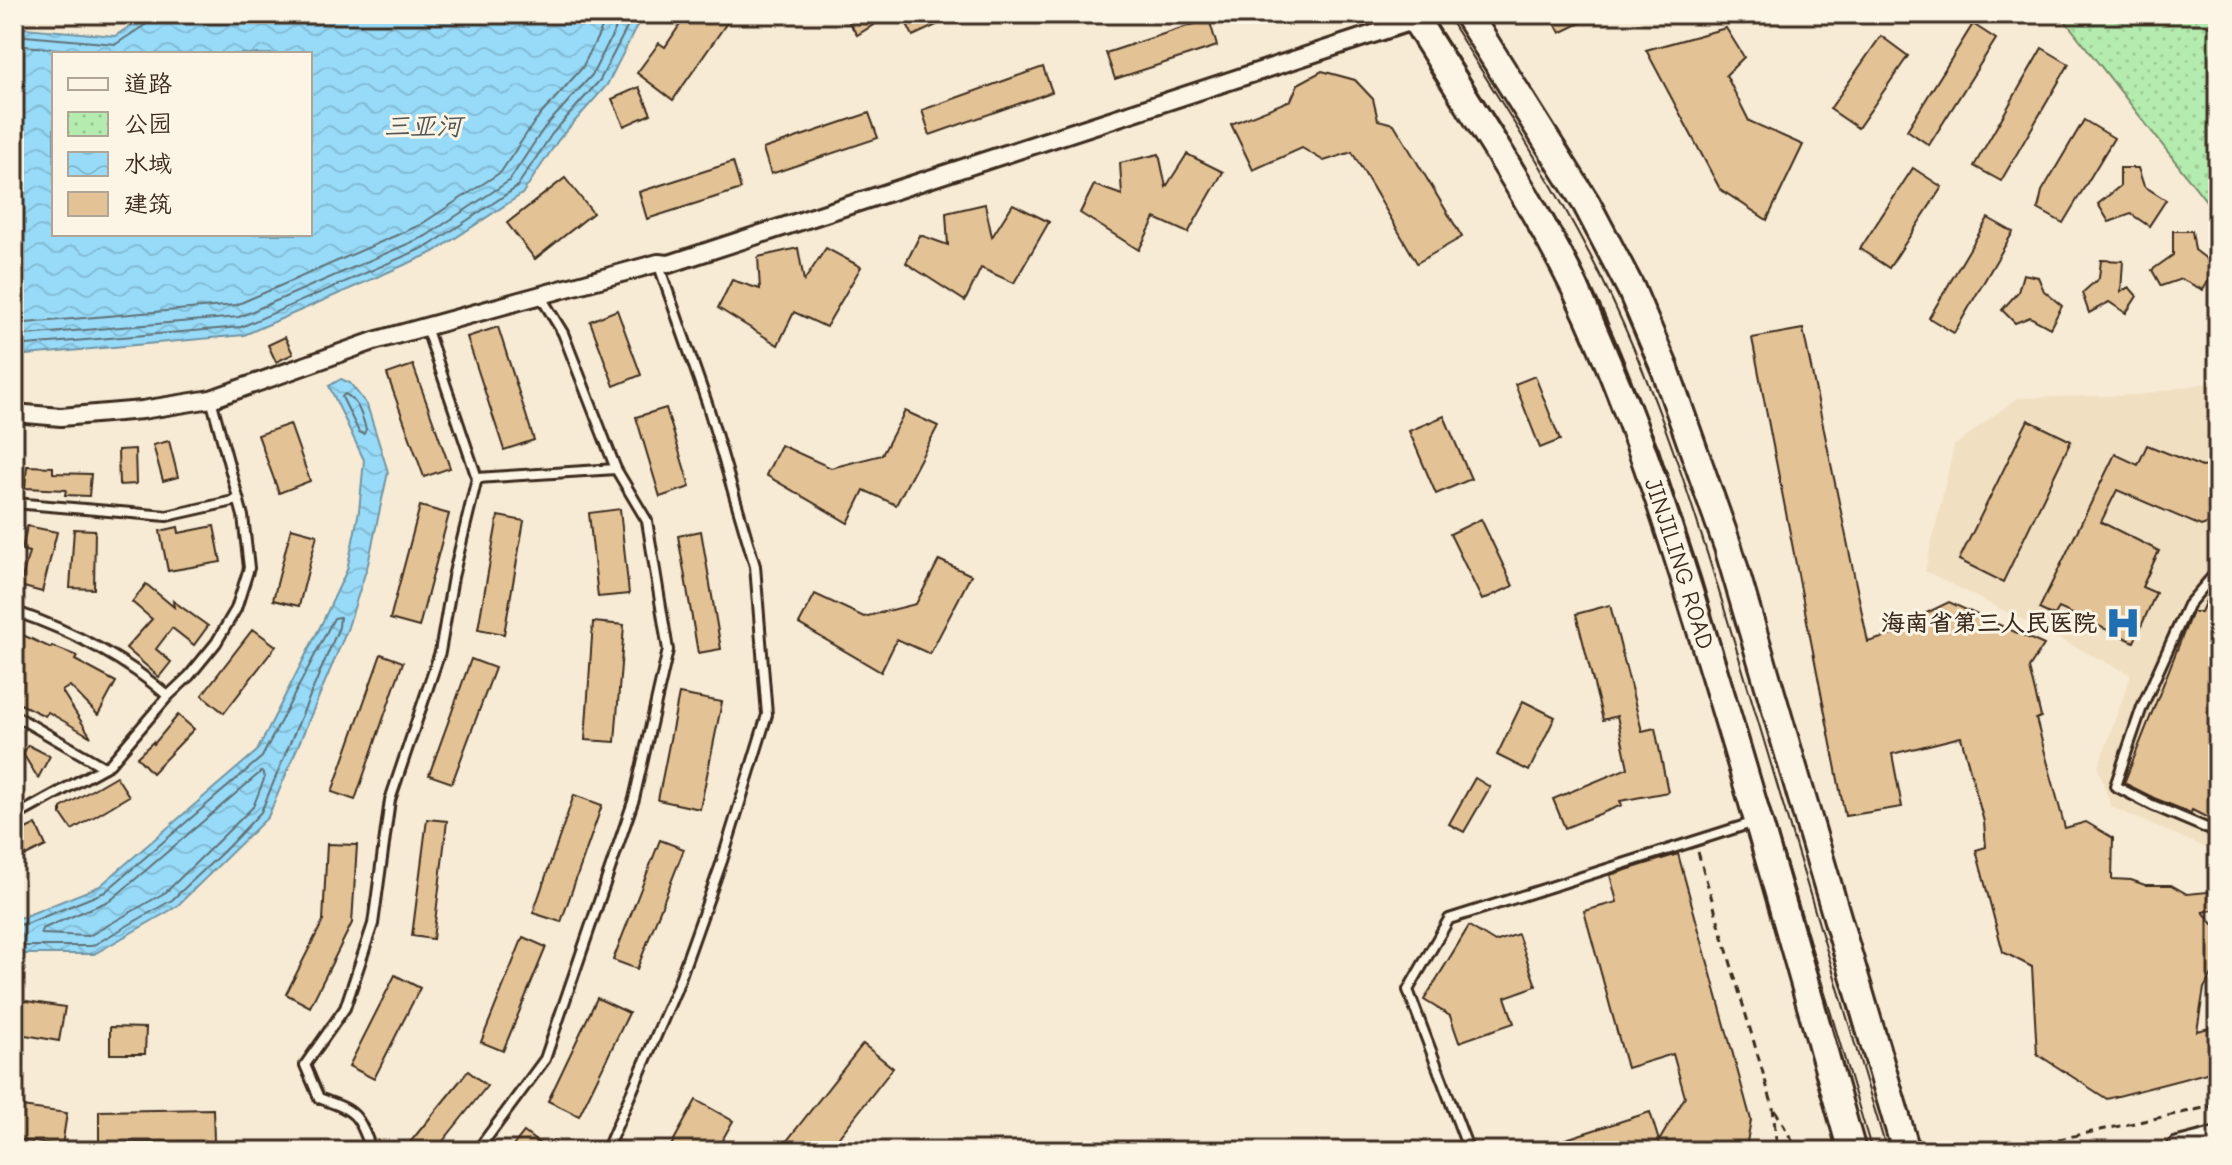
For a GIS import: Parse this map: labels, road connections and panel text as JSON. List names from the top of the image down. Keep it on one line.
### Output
{"streets":{"main road":["JINJILING ROAD"]},"water":["三亚河"],"places":{"hospital":["海南省第三人民医院"]},"legend":["道路","公园","水域","建筑"]}
